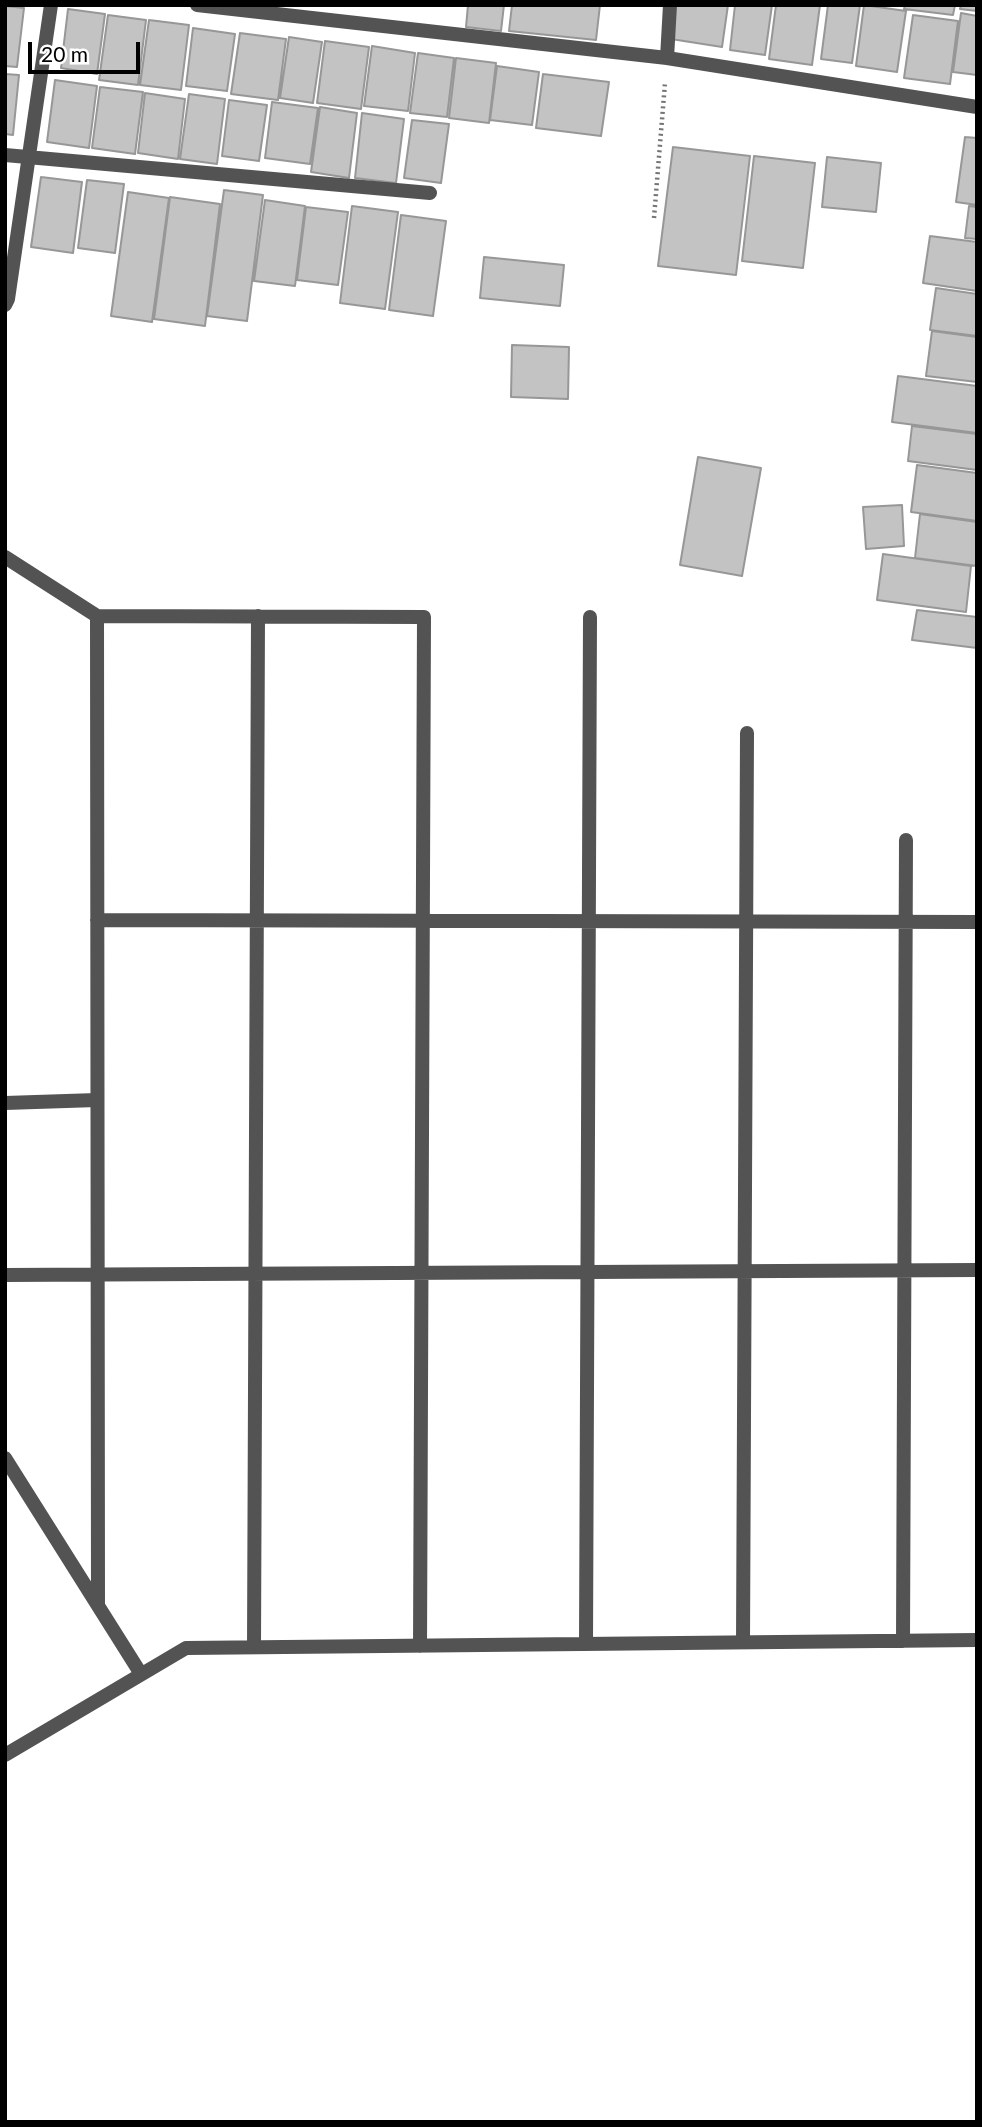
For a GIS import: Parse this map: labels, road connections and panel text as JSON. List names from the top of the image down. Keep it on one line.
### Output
{"scale_bar":"20 m"}
